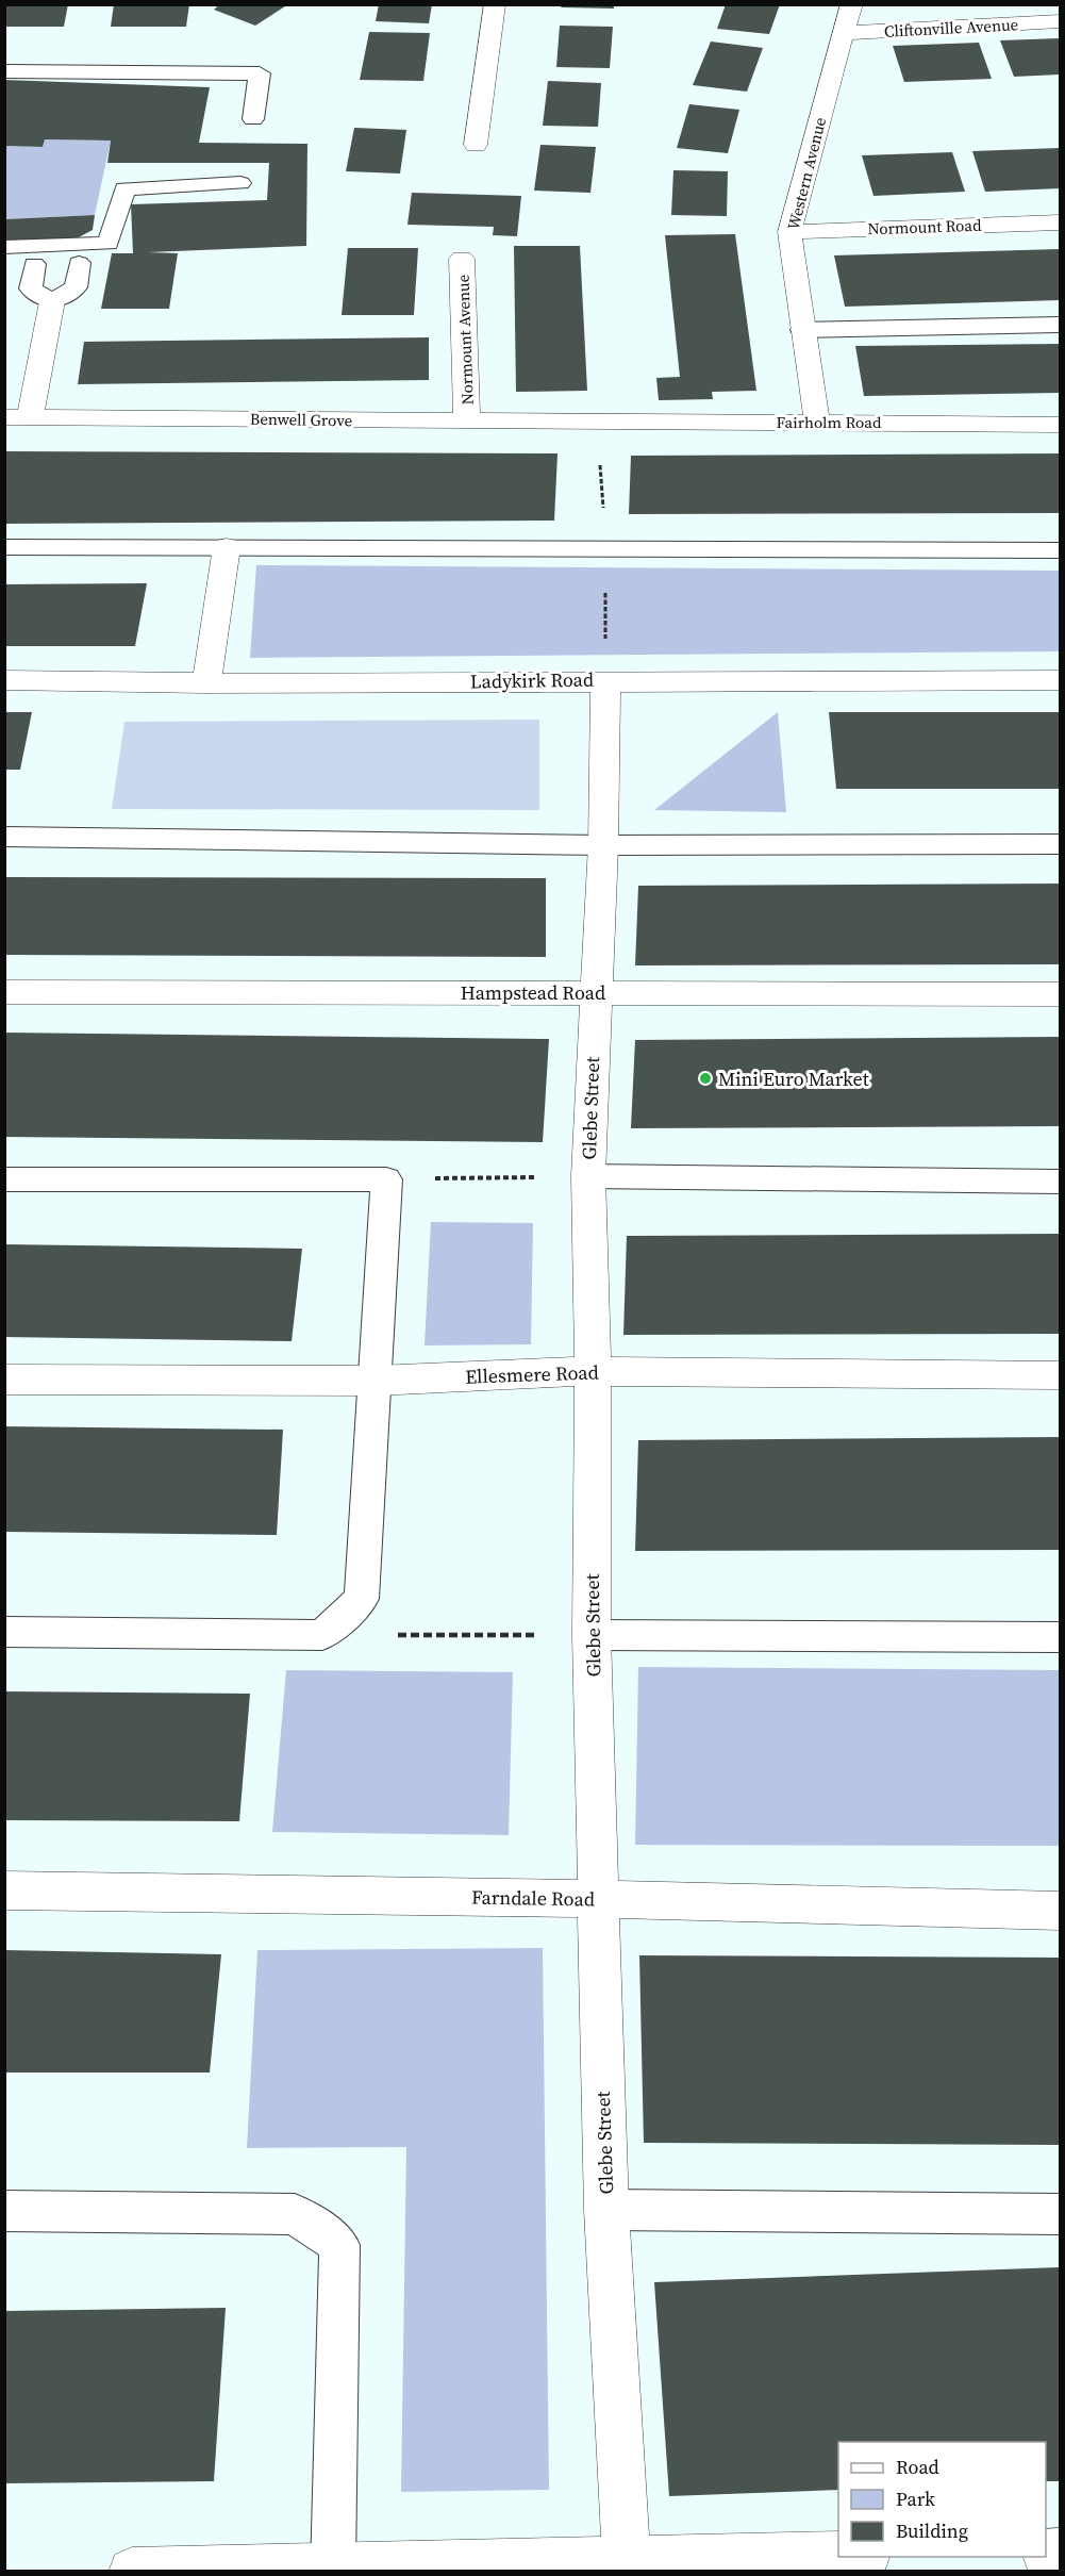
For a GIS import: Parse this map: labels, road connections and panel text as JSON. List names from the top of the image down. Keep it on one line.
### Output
{"streets":{"street":["Cliftonville Avenue","Western Avenue","Normount Road","Normount Avenue","Benwell Grove","Fairholm Road","Ladykirk Road","Hampstead Road","Glebe Street","Ellesmere Road","Farndale Road"]},"crossings":[["Cliftonville Avenue","Western Avenue"],["Western Avenue","Normount Road"],["Western Avenue","Fairholm Road"],["Normount Avenue","Benwell Grove"],["Benwell Grove","Fairholm Road"],["Ladykirk Road","Glebe Street"],["Hampstead Road","Glebe Street"],["Glebe Street","Ellesmere Road"],["Glebe Street","Farndale Road"]],"places":["Mini Euro Market"],"legend":["Road","Park","Building"]}
